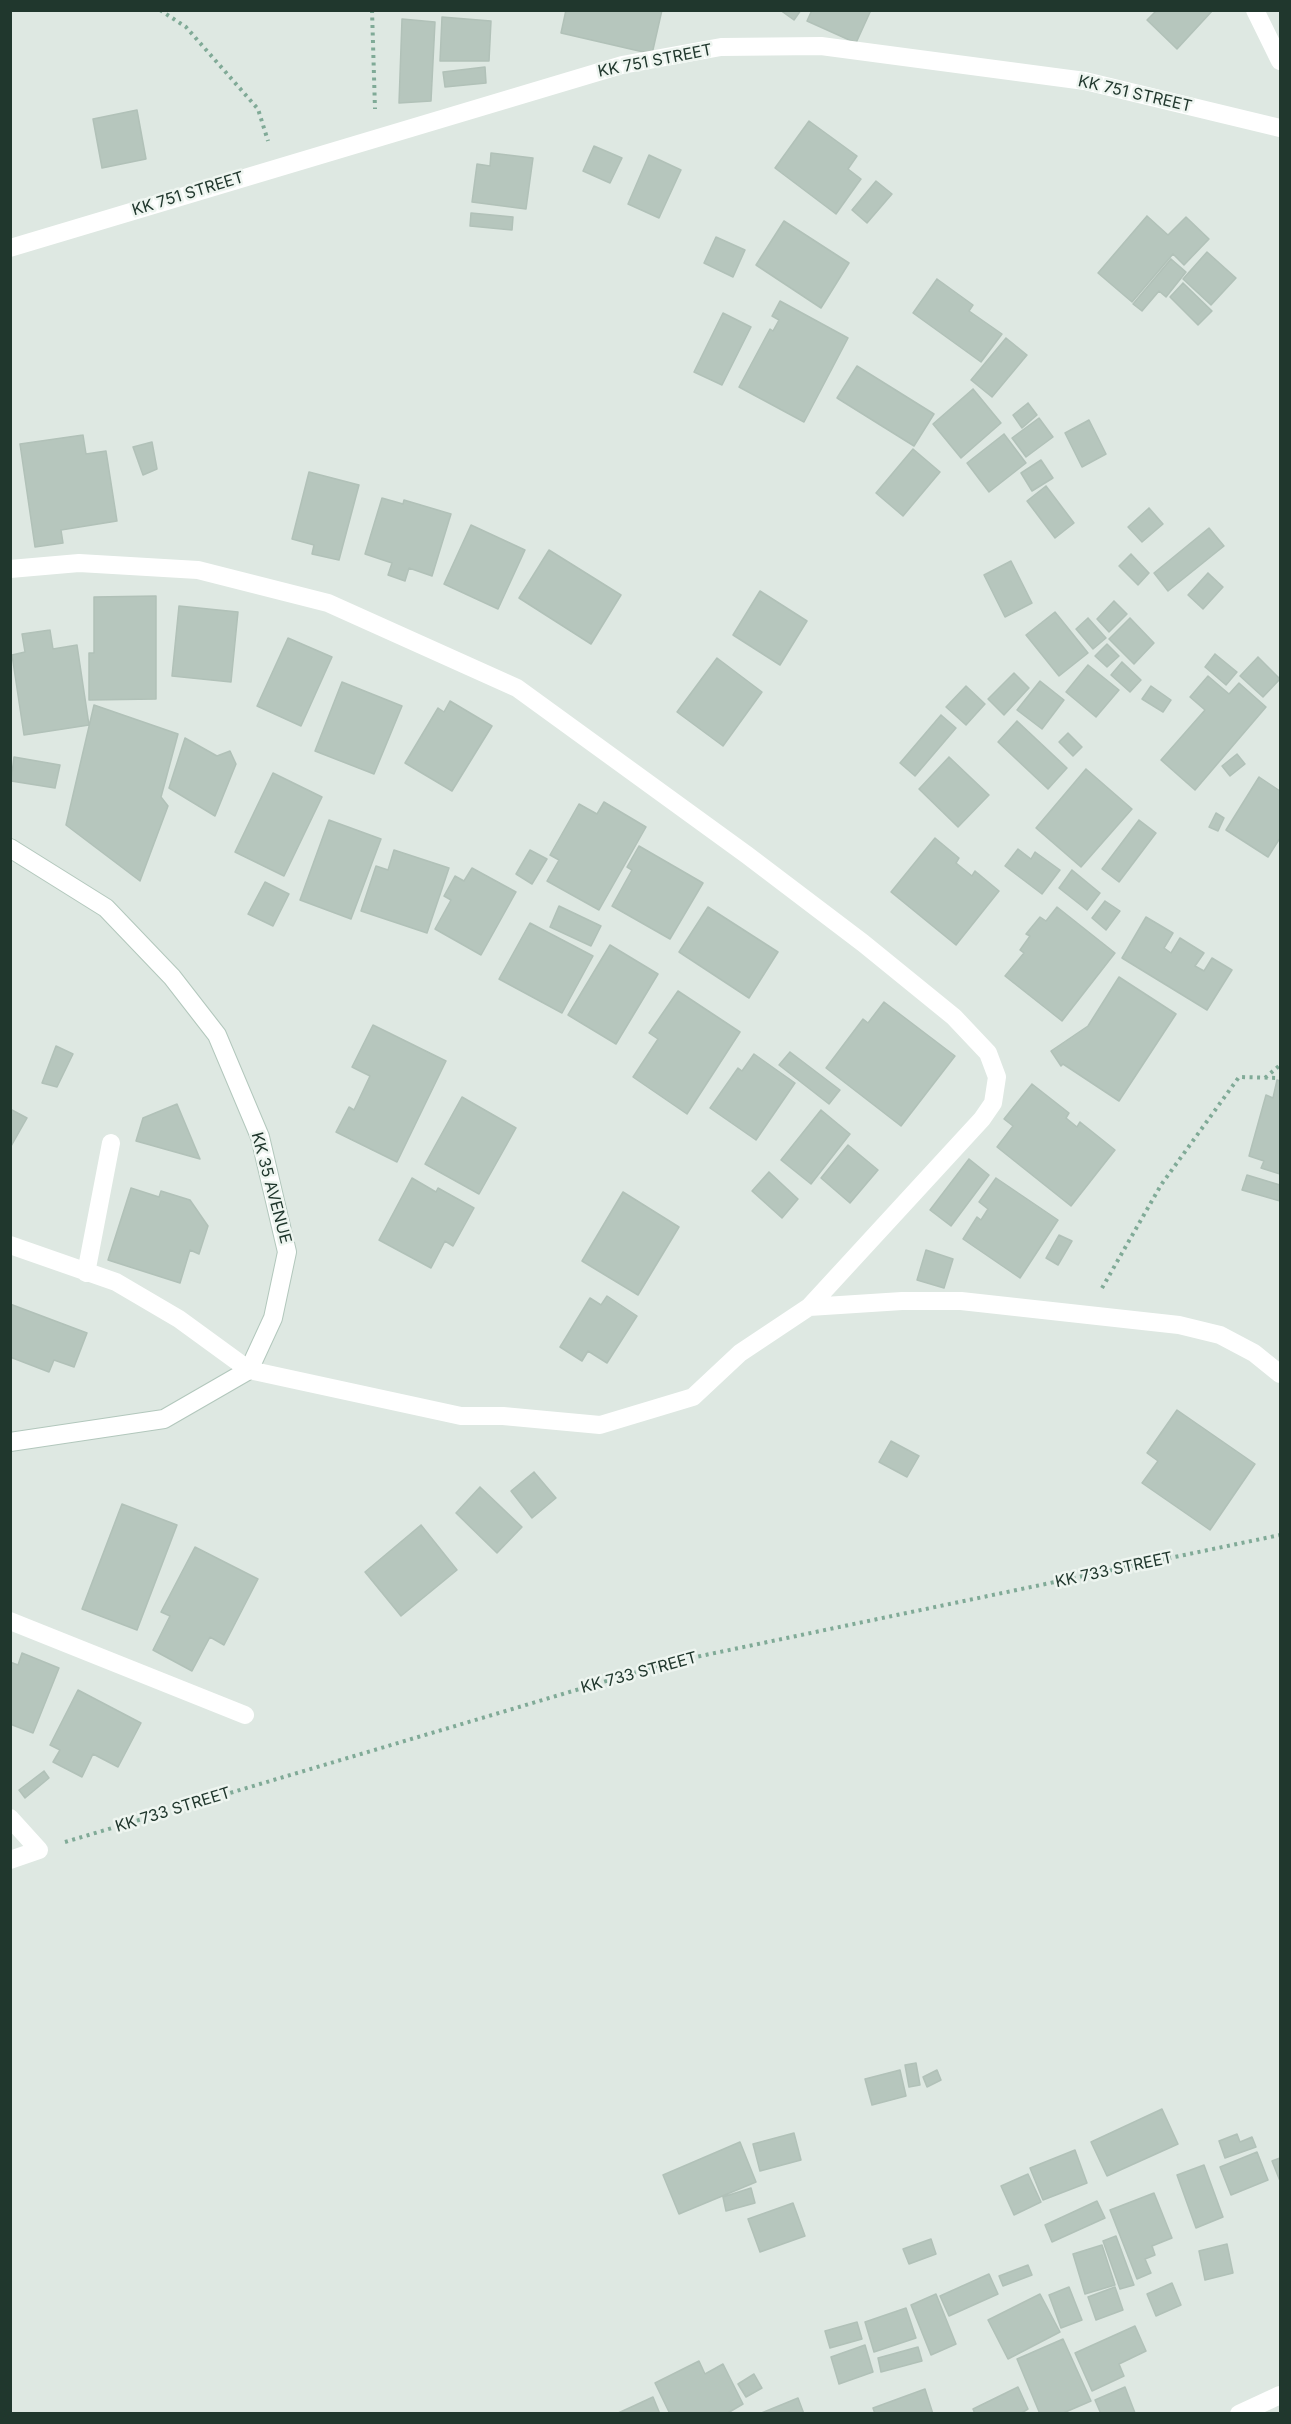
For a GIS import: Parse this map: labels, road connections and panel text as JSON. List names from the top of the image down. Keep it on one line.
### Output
{"streets":{"street":["KK 751 STREET","KK 35 AVENUE"],"path":["KK 733 STREET"]}}
